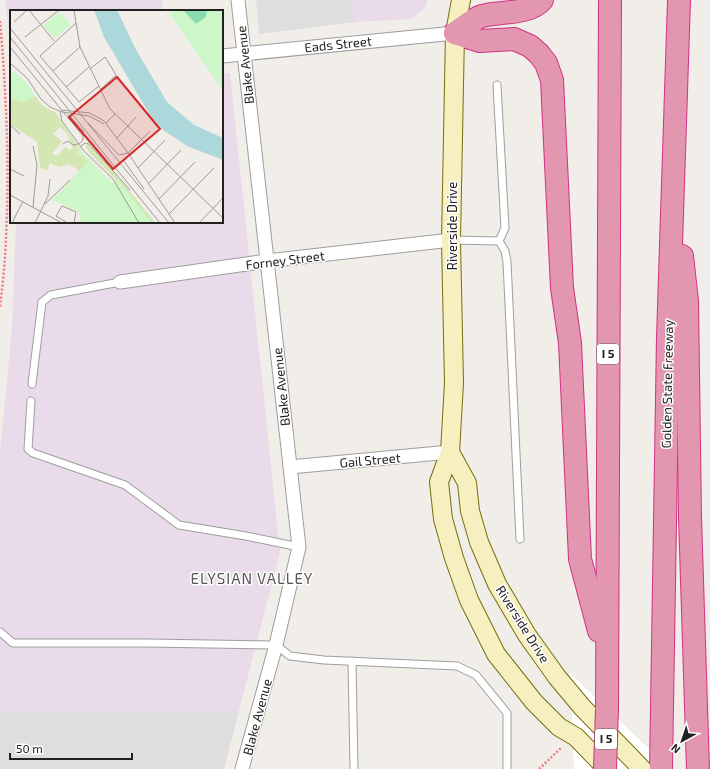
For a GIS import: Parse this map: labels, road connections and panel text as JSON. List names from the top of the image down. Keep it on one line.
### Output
{"streets":{"highway":["I 5","Golden State Freeway"],"main road":["Riverside Drive"],"street":["Eads Street","Blake Avenue","Forney Street","Gail Street"]},"crossings":[["Eads Street","Blake Avenue"],["Eads Street","Riverside Drive"],["Blake Avenue","Forney Street"],["Blake Avenue","Gail Street"],["Riverside Drive","Forney Street"],["Riverside Drive","I 5"],["Riverside Drive","Golden State Freeway"],["Riverside Drive","Gail Street"]],"districts":["ELYSIAN VALLEY"],"scale_bar":"50 m","north":"bottom left"}
